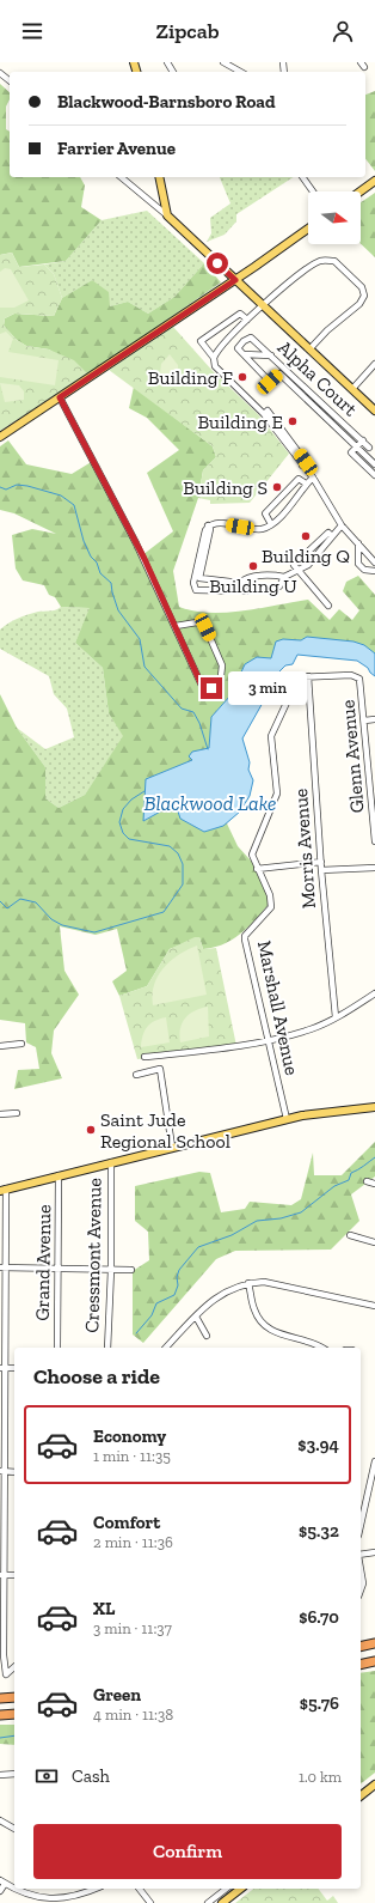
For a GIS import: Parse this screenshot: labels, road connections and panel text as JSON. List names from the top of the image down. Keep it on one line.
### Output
{"streets":{"street":["Alpha Court","Glenn Avenue","Morris Avenue","Marshall Avenue","Cressmont Avenue","Grand Avenue"]},"crossings":[["Glenn Avenue","Morris Avenue"],["Glenn Avenue","Marshall Avenue"],["Morris Avenue","Marshall Avenue"]],"water":["Blackwood Lake"],"places":["Building F","Building E","Building S","Building Q","Building U","Saint Jude Regional School"],"north":"right","page":{"header":"Zipcab","banner":["Blackwood-Barnsboro Road","Farrier Avenue"],"bubble":"3 min","heading":"Choose a ride","list":[{"name":"Economy","note":"1 min · 11:35","value":"$3.94"},{"name":"Comfort","note":"2 min · 11:36","value":"$5.32"},{"name":"XL","note":"3 min · 11:37","value":"$6.70"},{"name":"Green","note":"4 min · 11:38","value":"$5.76"}],"pay":["Cash","1.0 km"],"buttons":"Confirm"}}
